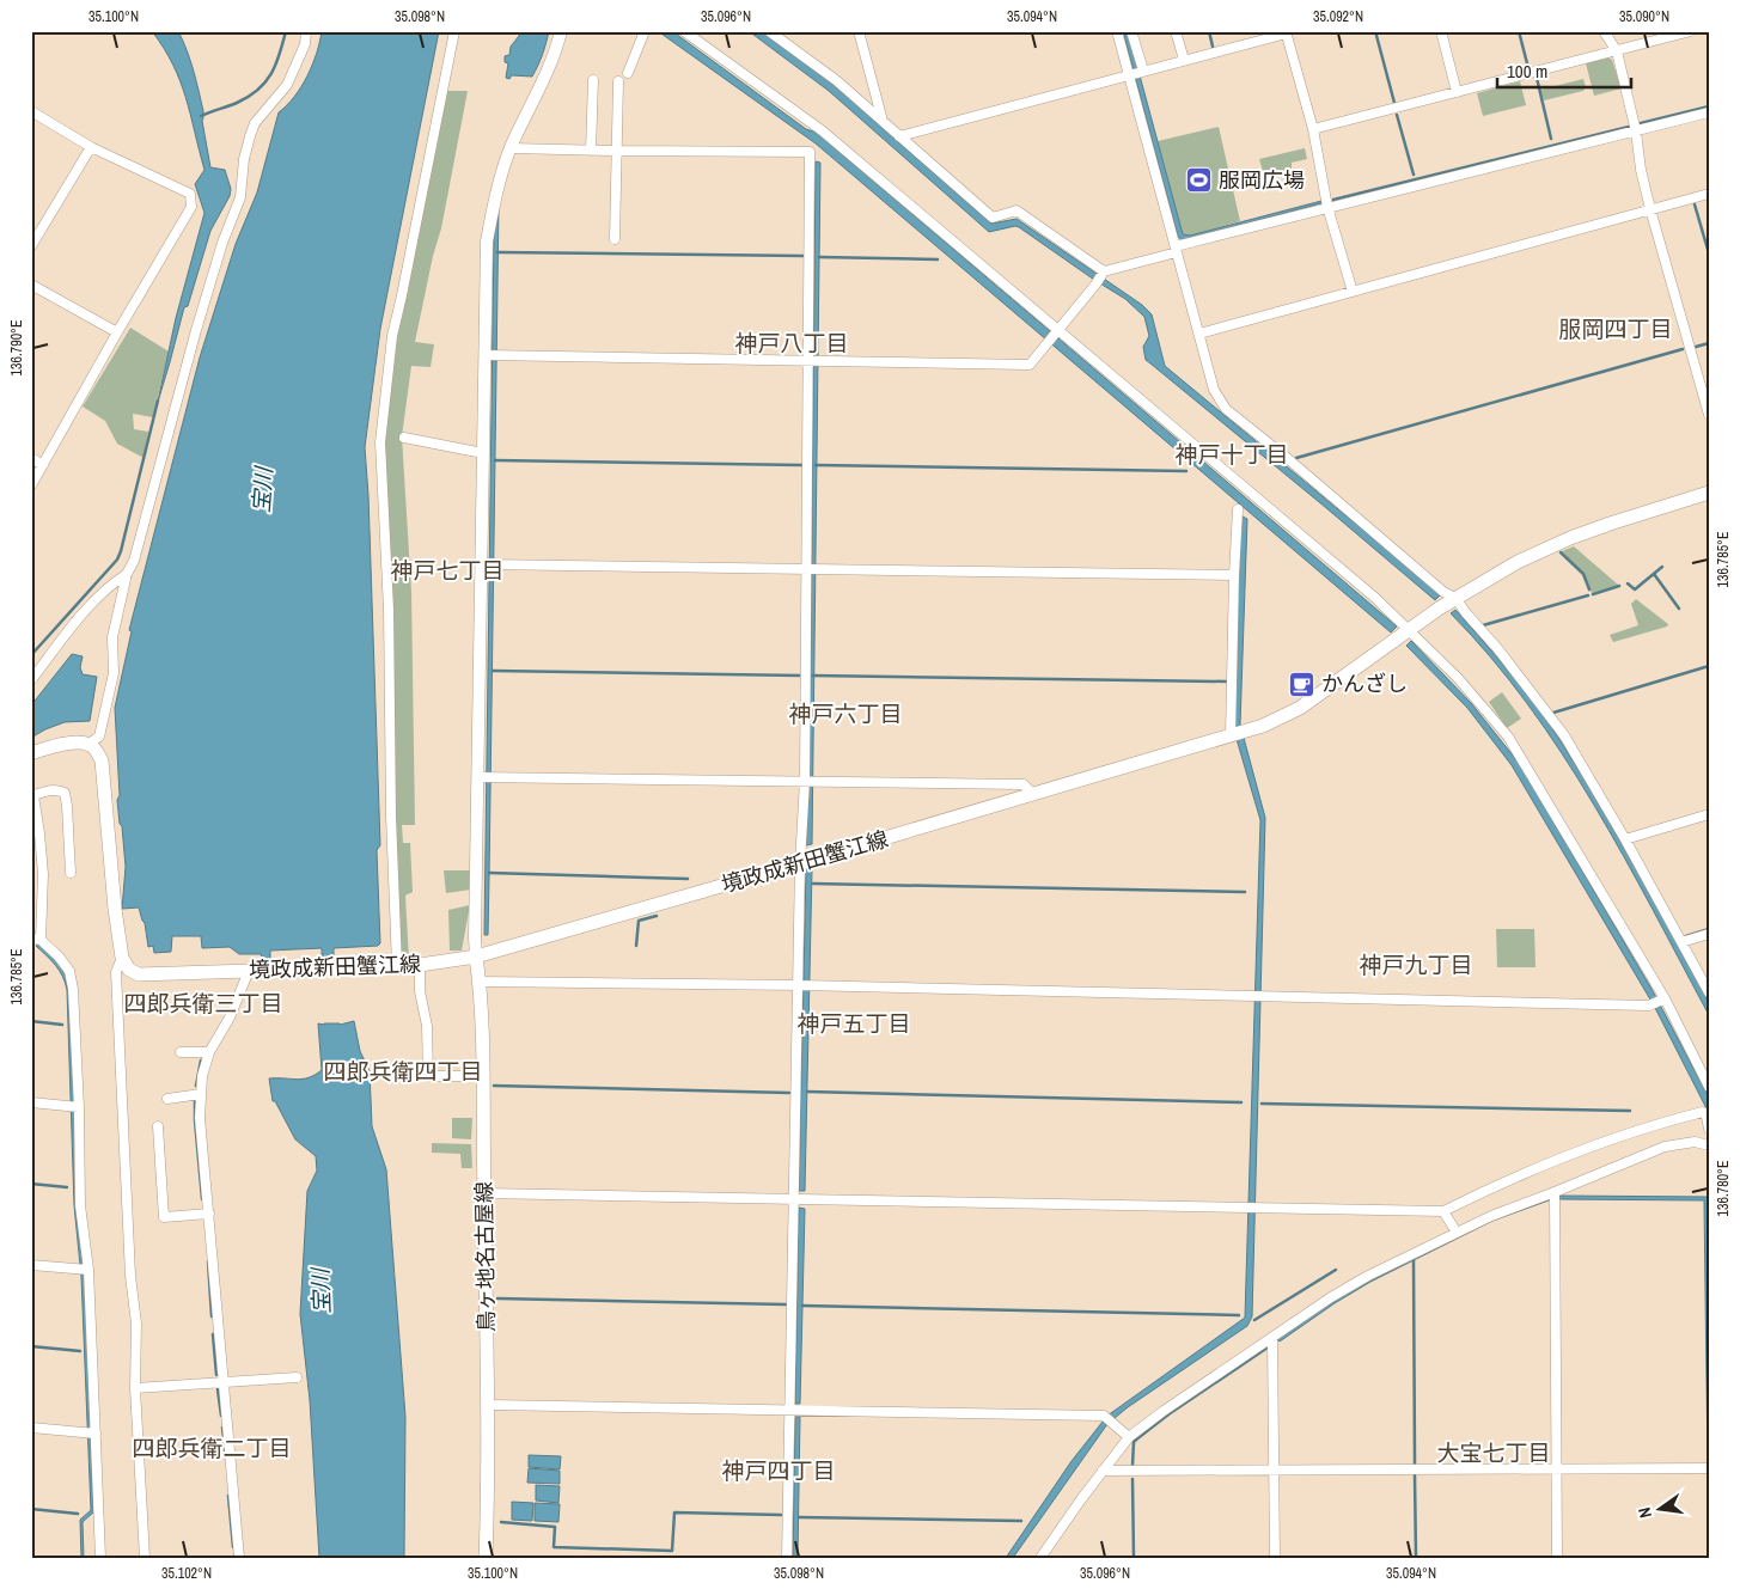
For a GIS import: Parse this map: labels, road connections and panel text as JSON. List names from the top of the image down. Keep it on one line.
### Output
{"streets":{"main road":["境政成新田蟹江線","鳥ヶ地名古屋線"]},"crossings":[["境政成新田蟹江線","鳥ヶ地名古屋線"]],"districts":["服岡四丁目","神戸八丁目","神戸十丁目","神戸七丁目","神戸六丁目","神戸九丁目","四郎兵衛三丁目","神戸五丁目","四郎兵衛四丁目","四郎兵衛二丁目","大宝七丁目","神戸四丁目"],"water":["宝川"],"places":{"sports":["服岡広場"],"cafe":["かんざし"]},"scale_bar":"100 m","north":"left","coordinates":["35.100°N","35.098°N","35.096°N","35.094°N","35.092°N","35.090°N","136.790°E","136.785°E","136.780°E","35.102°N"]}
